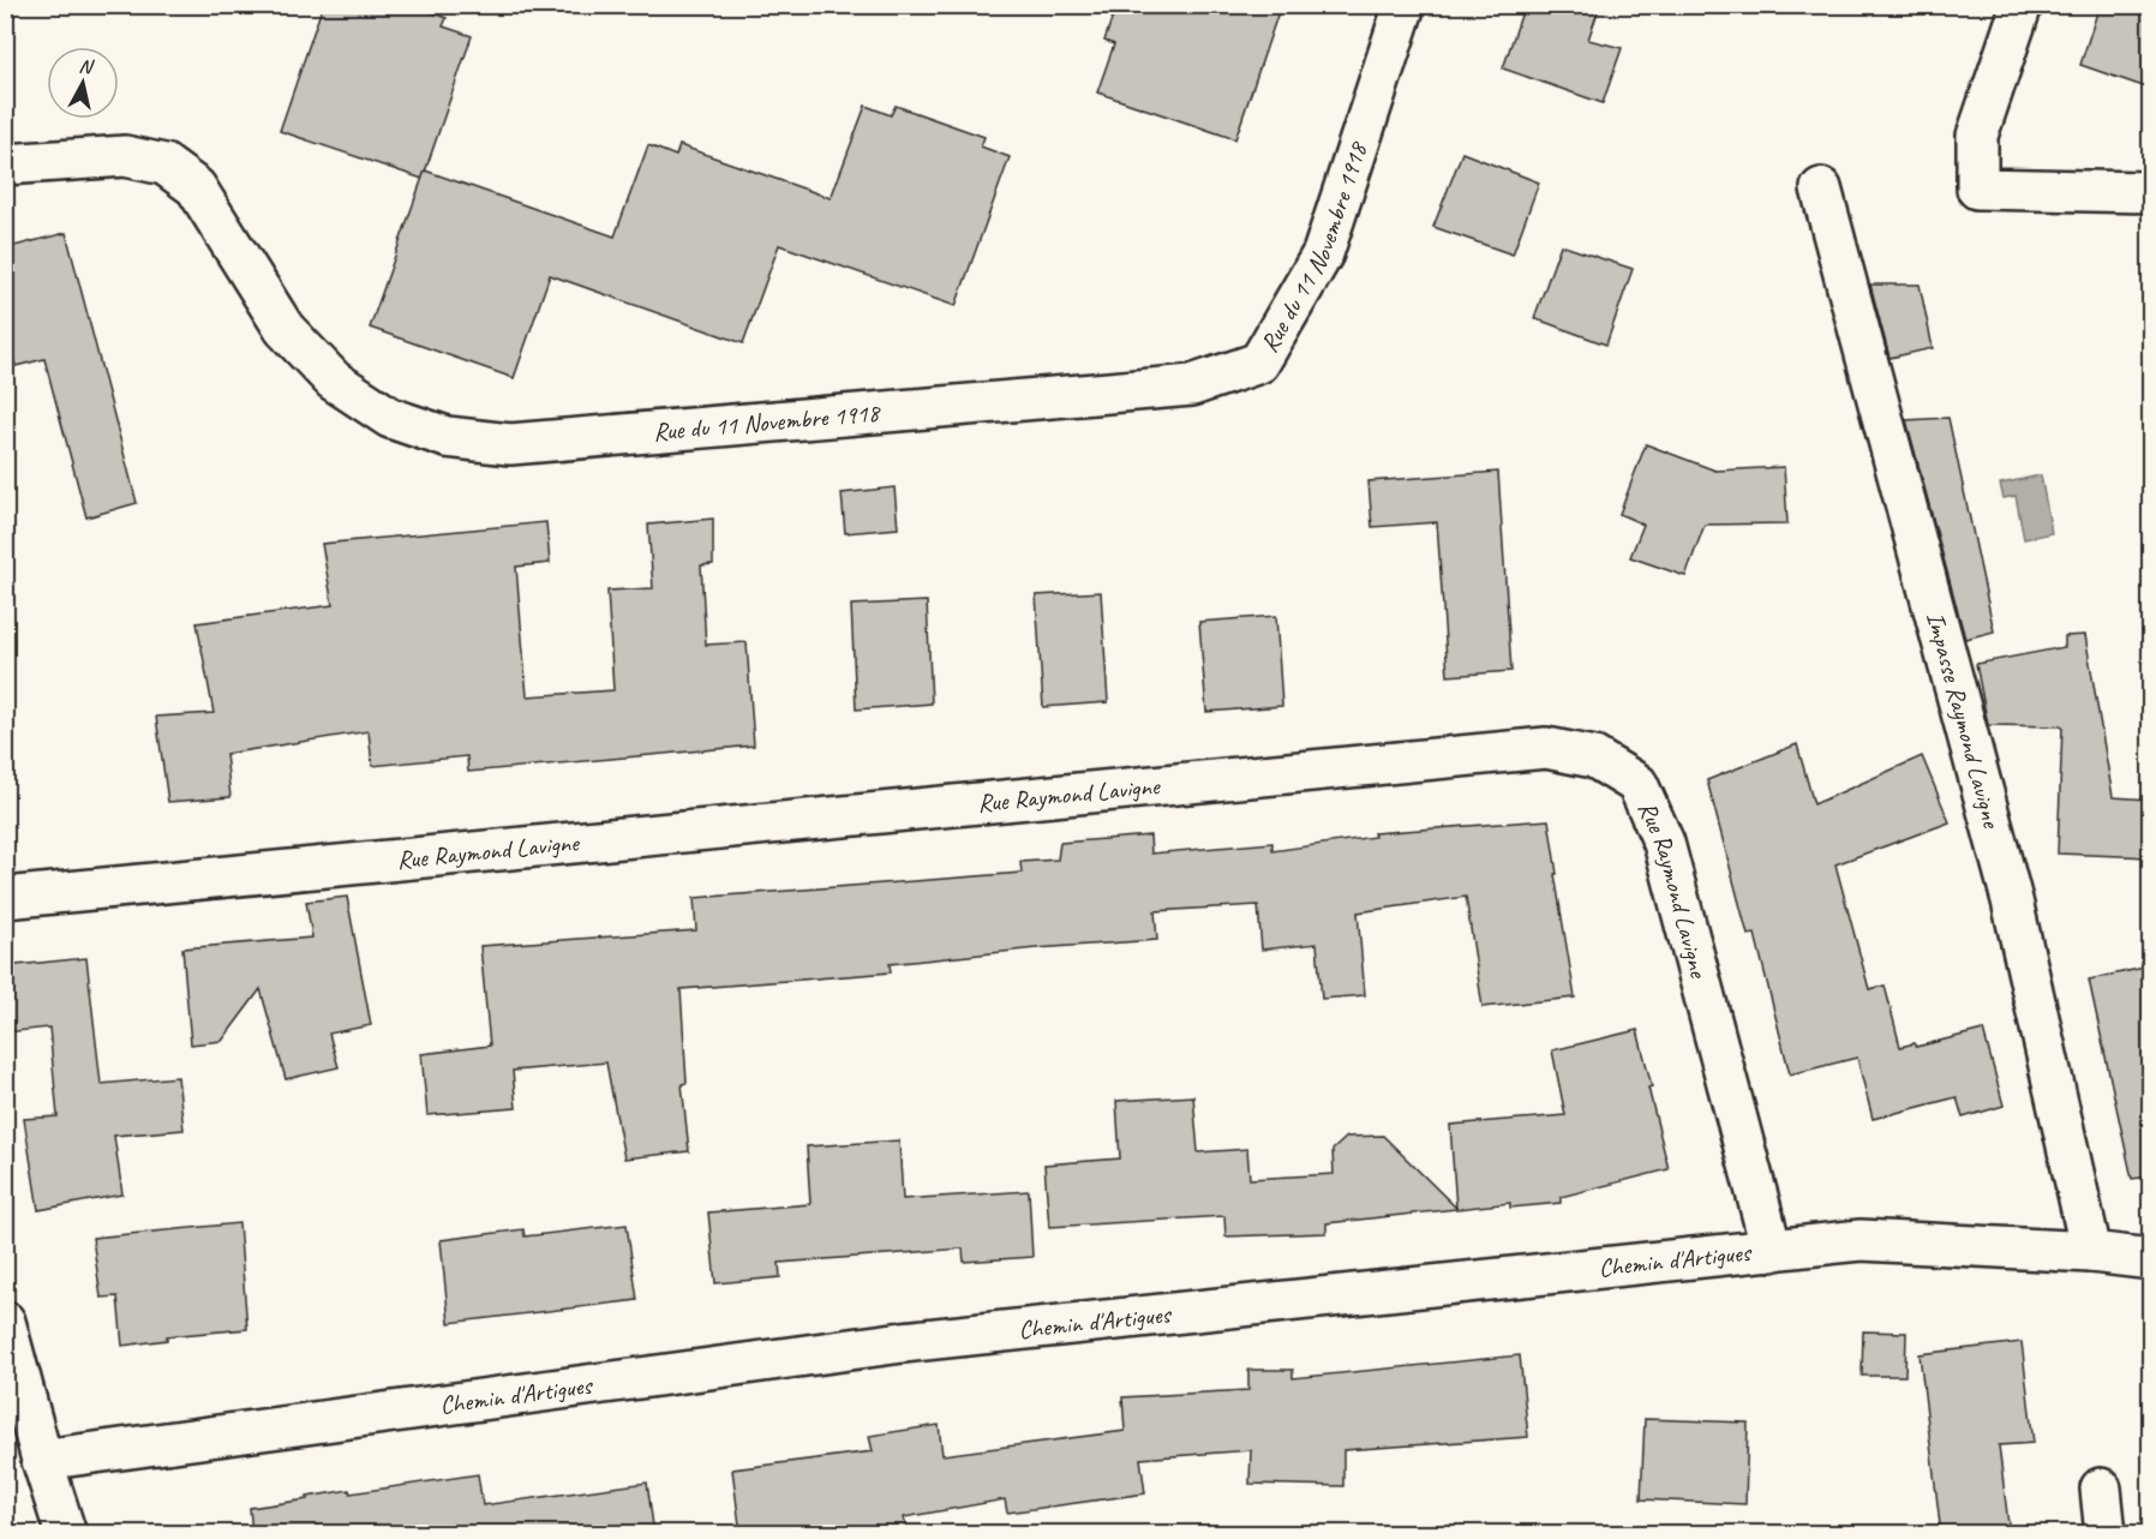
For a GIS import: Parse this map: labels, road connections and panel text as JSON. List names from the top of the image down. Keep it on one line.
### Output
{"streets":{"street":["Rue du 11 Novembre 1918","Impasse Raymond Lavigne","Rue Raymond Lavigne","Chemin d'Artigues"]},"crossings":[["Impasse Raymond Lavigne","Chemin d'Artigues"],["Rue Raymond Lavigne","Chemin d'Artigues"]],"north":"top"}
